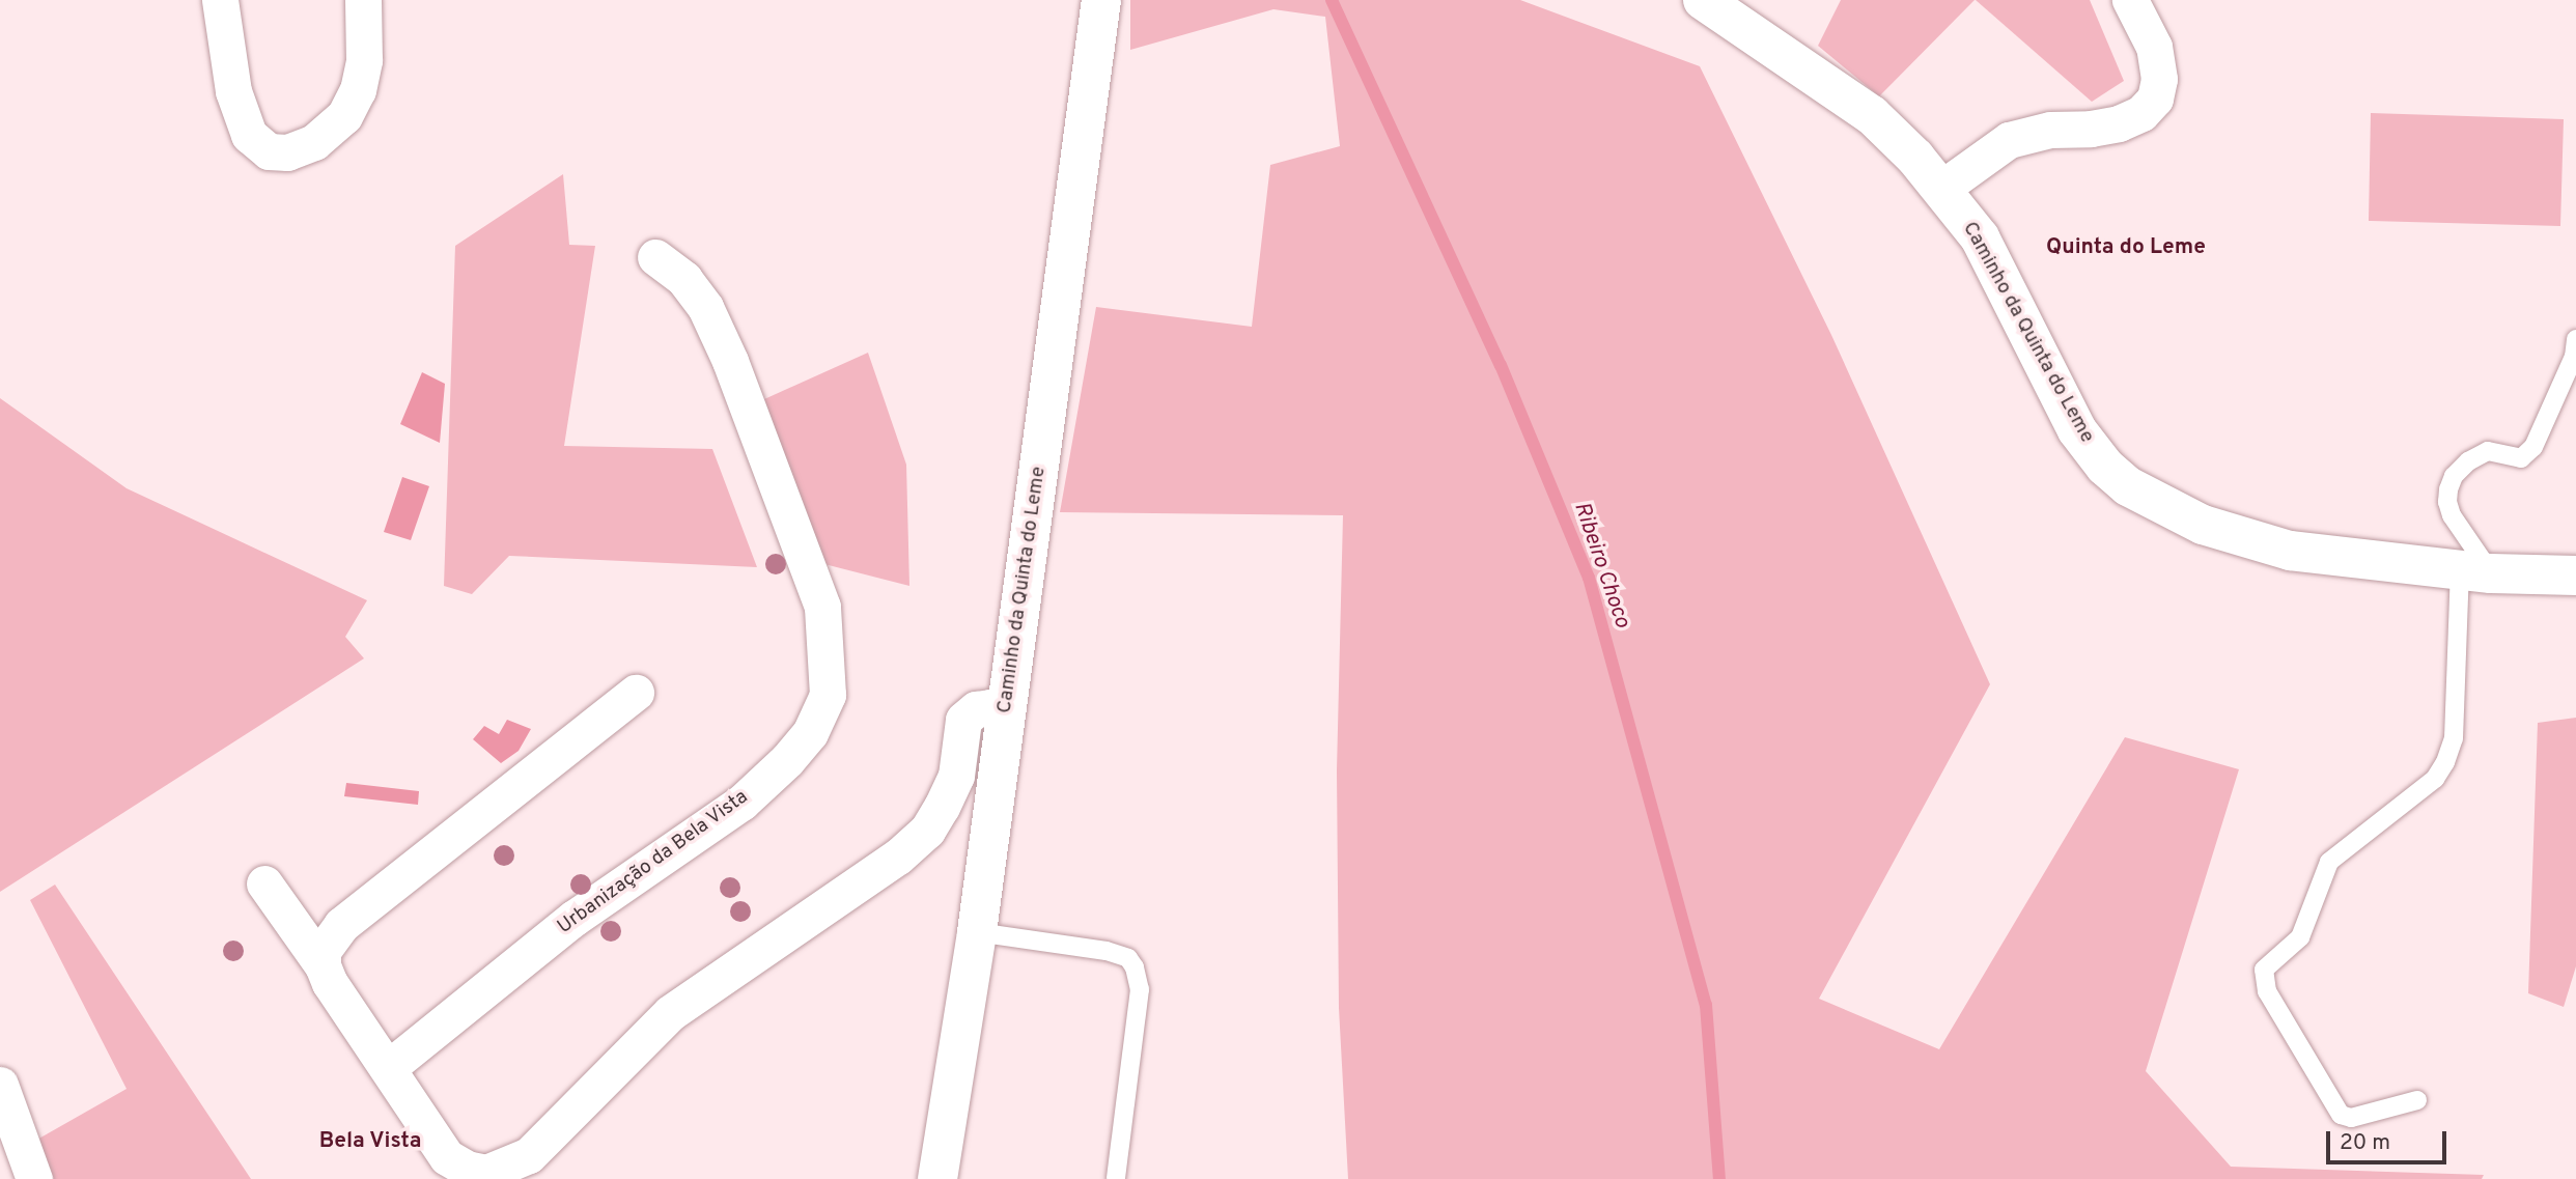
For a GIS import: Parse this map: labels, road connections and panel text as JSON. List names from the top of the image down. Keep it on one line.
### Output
{"streets":{"street":["Caminho da Quinta do Leme","Urbanização da Bela Vista"]},"districts":["Quinta do Leme","Bela Vista"],"water":["Ribeiro Choco"],"scale_bar":"20 m"}
